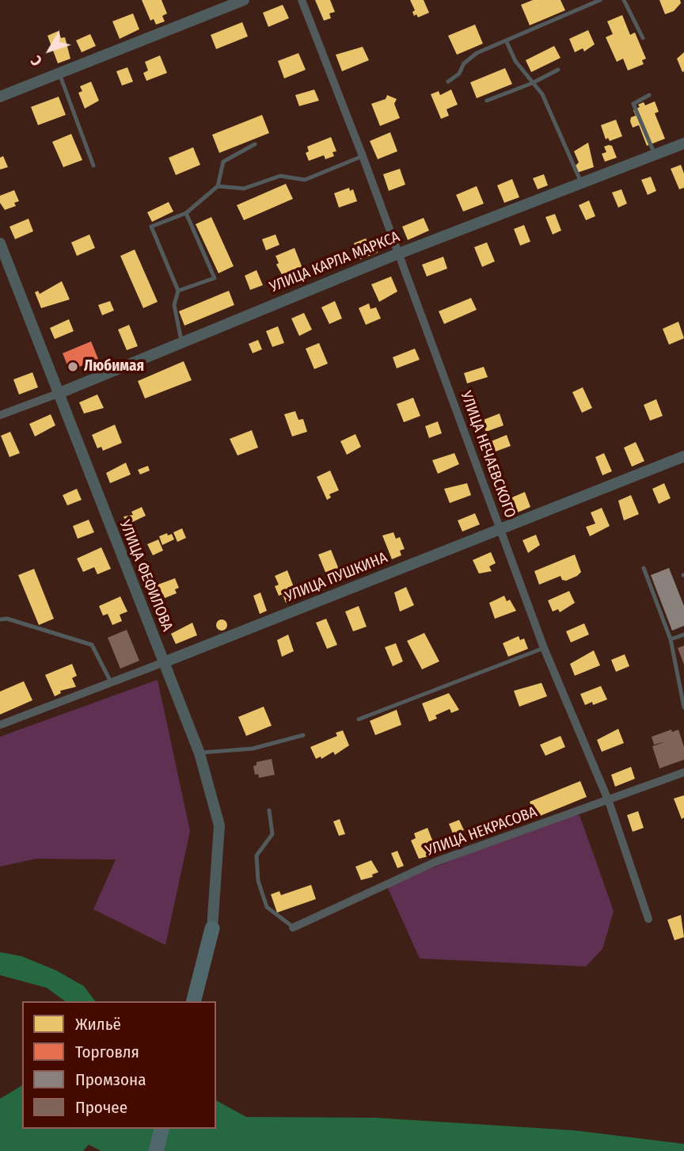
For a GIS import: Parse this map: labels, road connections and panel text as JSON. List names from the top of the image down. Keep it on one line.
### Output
{"streets":{"main road":["УЛИЦА КАРЛА МАРКСА","УЛИЦА ФЕФИЛОВА","УЛИЦА ПУШКИНА"],"street":["УЛИЦА НЕЧАЕВСКОГО","УЛИЦА НЕКРАСОВА"]},"crossings":[["УЛИЦА КАРЛА МАРКСА","УЛИЦА НЕЧАЕВСКОГО"],["УЛИЦА КАРЛА МАРКСА","УЛИЦА ФЕФИЛОВА"],["УЛИЦА НЕЧАЕВСКОГО","УЛИЦА ПУШКИНА"],["УЛИЦА НЕЧАЕВСКОГО","УЛИЦА НЕКРАСОВА"],["УЛИЦА ФЕФИЛОВА","УЛИЦА ПУШКИНА"]],"places":["Любимая"],"legend":["Жильё","Торговля","Промзона","Прочее"],"north":"bottom left"}
